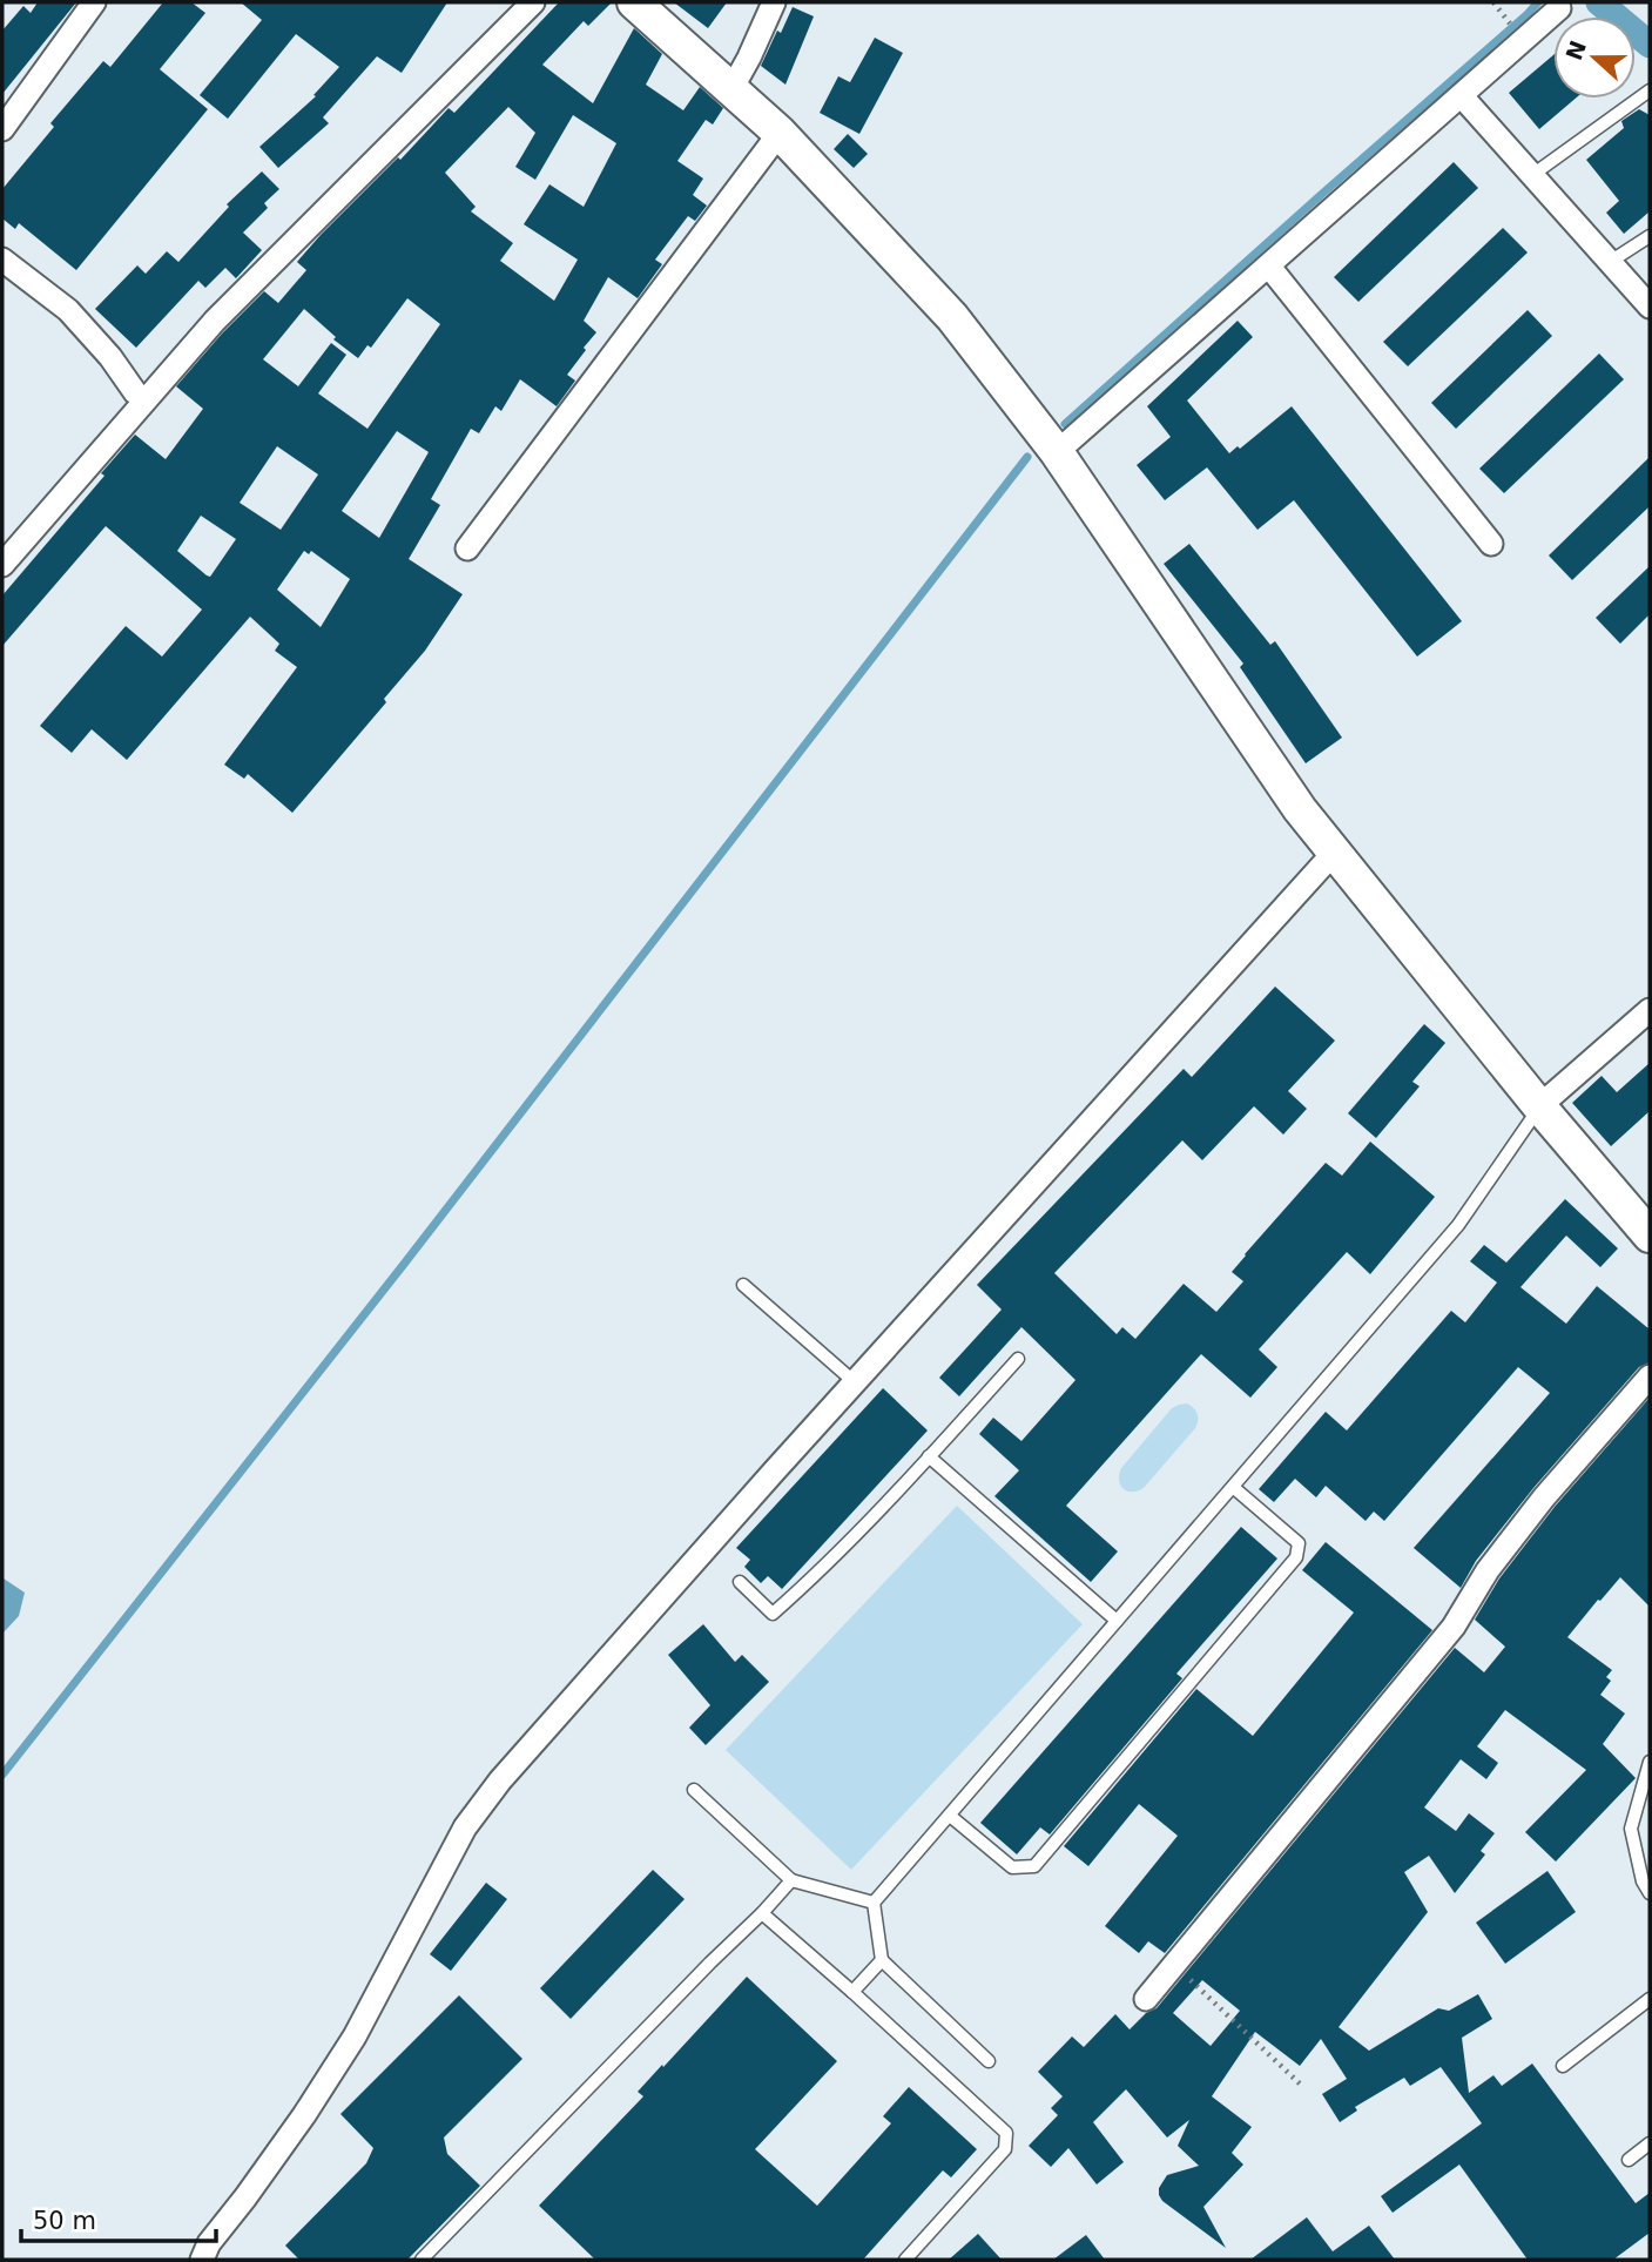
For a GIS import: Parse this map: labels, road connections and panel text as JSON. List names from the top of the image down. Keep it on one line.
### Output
{"scale_bar":"50 m","north":"left"}
